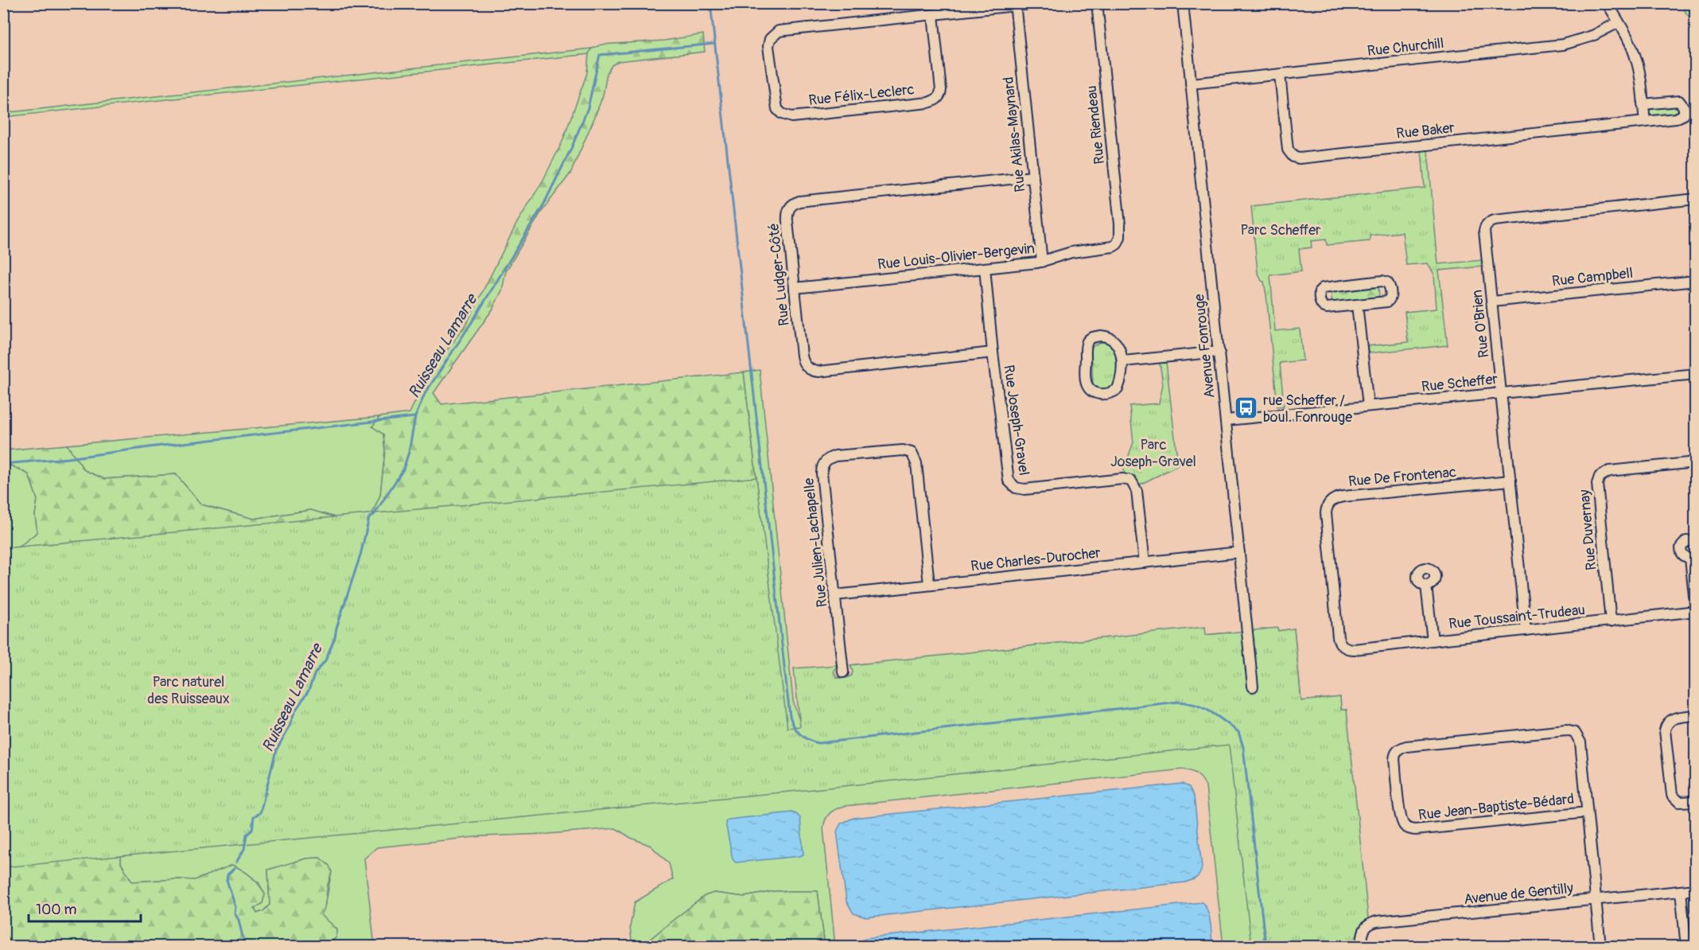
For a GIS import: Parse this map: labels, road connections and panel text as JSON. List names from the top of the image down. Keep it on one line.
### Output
{"streets":{"street":["Rue Churchill","Rue Félix-Leclerc","Rue Riendeau","Rue Baker","Rue Akilas-Maynard","Rue Louis-Olivier-Bergevin","Rue Ludger-Côté","Rue Campbell","Rue O'Brien","Avenue Fonrouge","Rue Scheffer","Rue Joseph-Gravel","Rue De Frontenac","Rue Duvernay","Rue Julien-Lachapelle","Rue Charles-Durocher","Rue Toussaint-Trudeau","Rue Jean-Baptiste-Bédard","Avenue de Gentilly"]},"crossings":[["Rue Churchill","Rue Baker"],["Rue Churchill","Avenue Fonrouge"],["Rue Riendeau","Rue Louis-Olivier-Bergevin"],["Rue Akilas-Maynard","Rue Louis-Olivier-Bergevin"],["Rue Akilas-Maynard","Rue Ludger-Côté"],["Rue Louis-Olivier-Bergevin","Rue Ludger-Côté"],["Rue Louis-Olivier-Bergevin","Rue Joseph-Gravel"],["Rue Ludger-Côté","Rue Joseph-Gravel"],["Rue Campbell","Rue O'Brien"],["Rue O'Brien","Rue Scheffer"],["Rue O'Brien","Rue De Frontenac"],["Rue O'Brien","Rue Toussaint-Trudeau"],["Avenue Fonrouge","Rue Scheffer"],["Avenue Fonrouge","Rue Charles-Durocher"],["Rue Joseph-Gravel","Rue Charles-Durocher"],["Rue De Frontenac","Rue Toussaint-Trudeau"],["Rue Duvernay","Rue Toussaint-Trudeau"],["Rue Julien-Lachapelle","Rue Charles-Durocher"],["Rue Jean-Baptiste-Bédard","Avenue de Gentilly"]],"water":["Ruisseau Lamarre"],"parks":["Parc Scheffer","Parc Joseph-Gravel","Parc naturel des Ruisseaux"],"places":{"bus stop":["rue Scheffer / boul. Fonrouge"]},"scale_bar":"100 m"}
